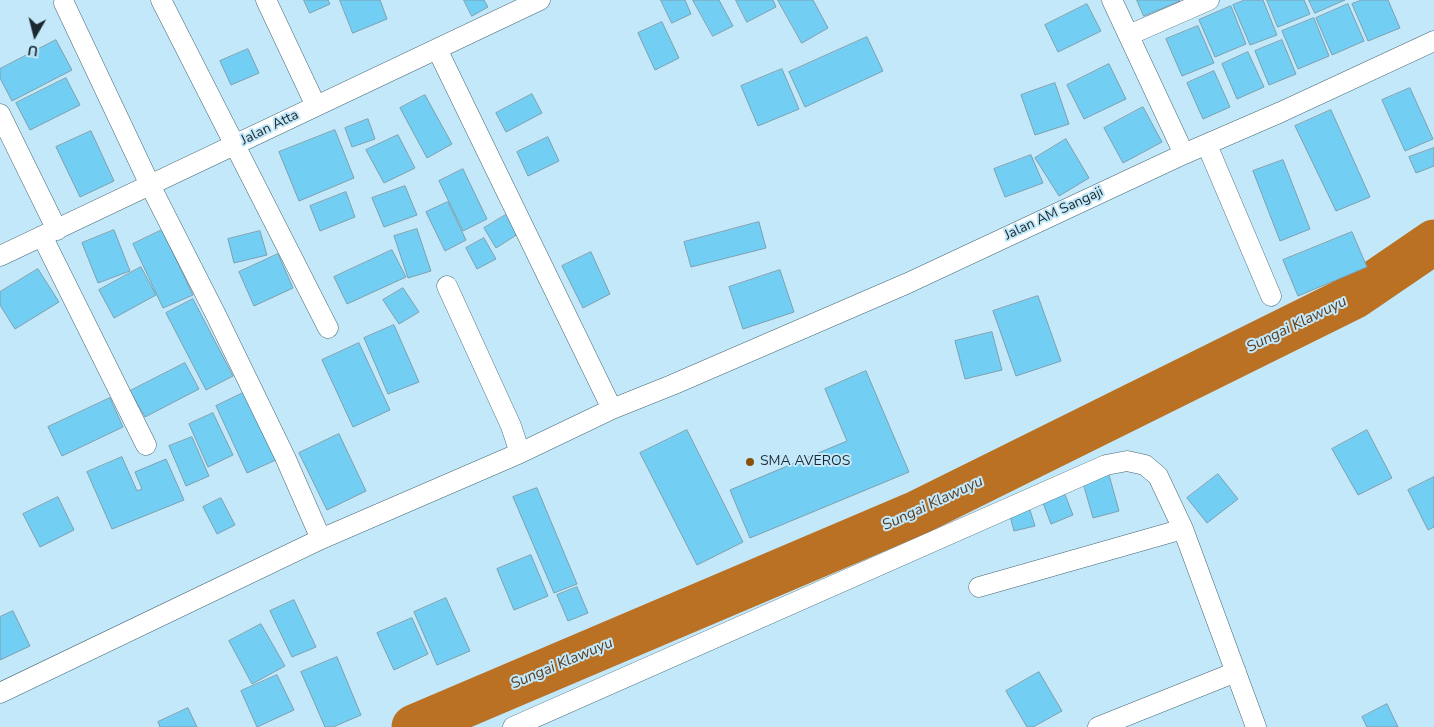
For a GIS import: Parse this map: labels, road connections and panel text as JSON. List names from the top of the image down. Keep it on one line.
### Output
{"streets":{"street":["Jalan Atta","Jalan AM Sangaji"]},"water":["Sungai Klawuyu"],"places":["SMA AVEROS"],"north":"bottom"}
